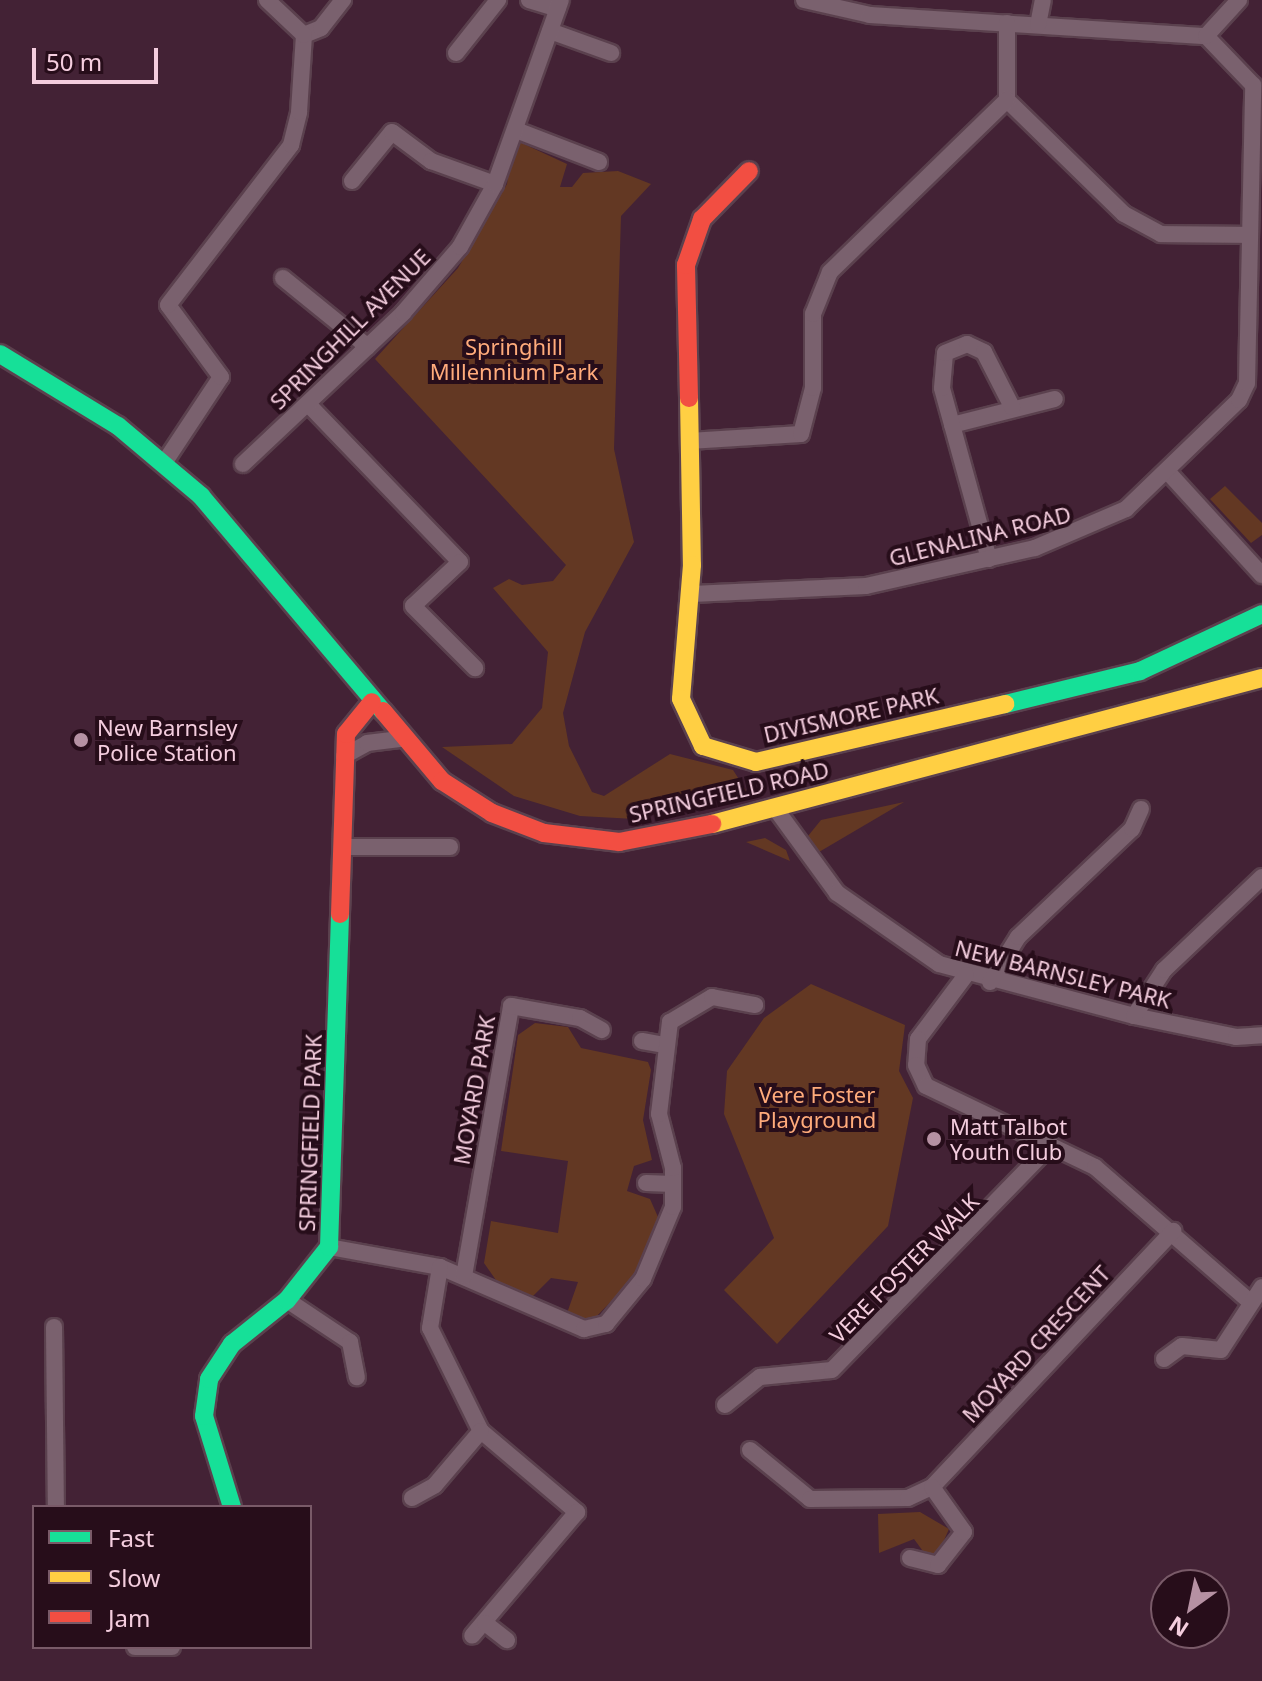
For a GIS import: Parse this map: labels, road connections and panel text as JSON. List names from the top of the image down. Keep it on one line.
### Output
{"streets":{"main road":["DIVISMORE PARK","SPRINGFIELD ROAD","SPRINGFIELD PARK"],"street":["SPRINGHILL AVENUE","GLENALINA ROAD","NEW BARNSLEY PARK","MOYARD PARK","VERE FOSTER WALK","MOYARD CRESCENT"]},"crossings":[["GLENALINA ROAD","DIVISMORE PARK"],["SPRINGFIELD ROAD","NEW BARNSLEY PARK"],["SPRINGFIELD ROAD","SPRINGFIELD PARK"]],"parks":["Springhill Millennium Park","Vere Foster Playground"],"places":["New Barnsley Police Station","Matt Talbot Youth Club"],"legend":["Fast","Slow","Jam"],"scale_bar":"50 m","north":"bottom left"}
